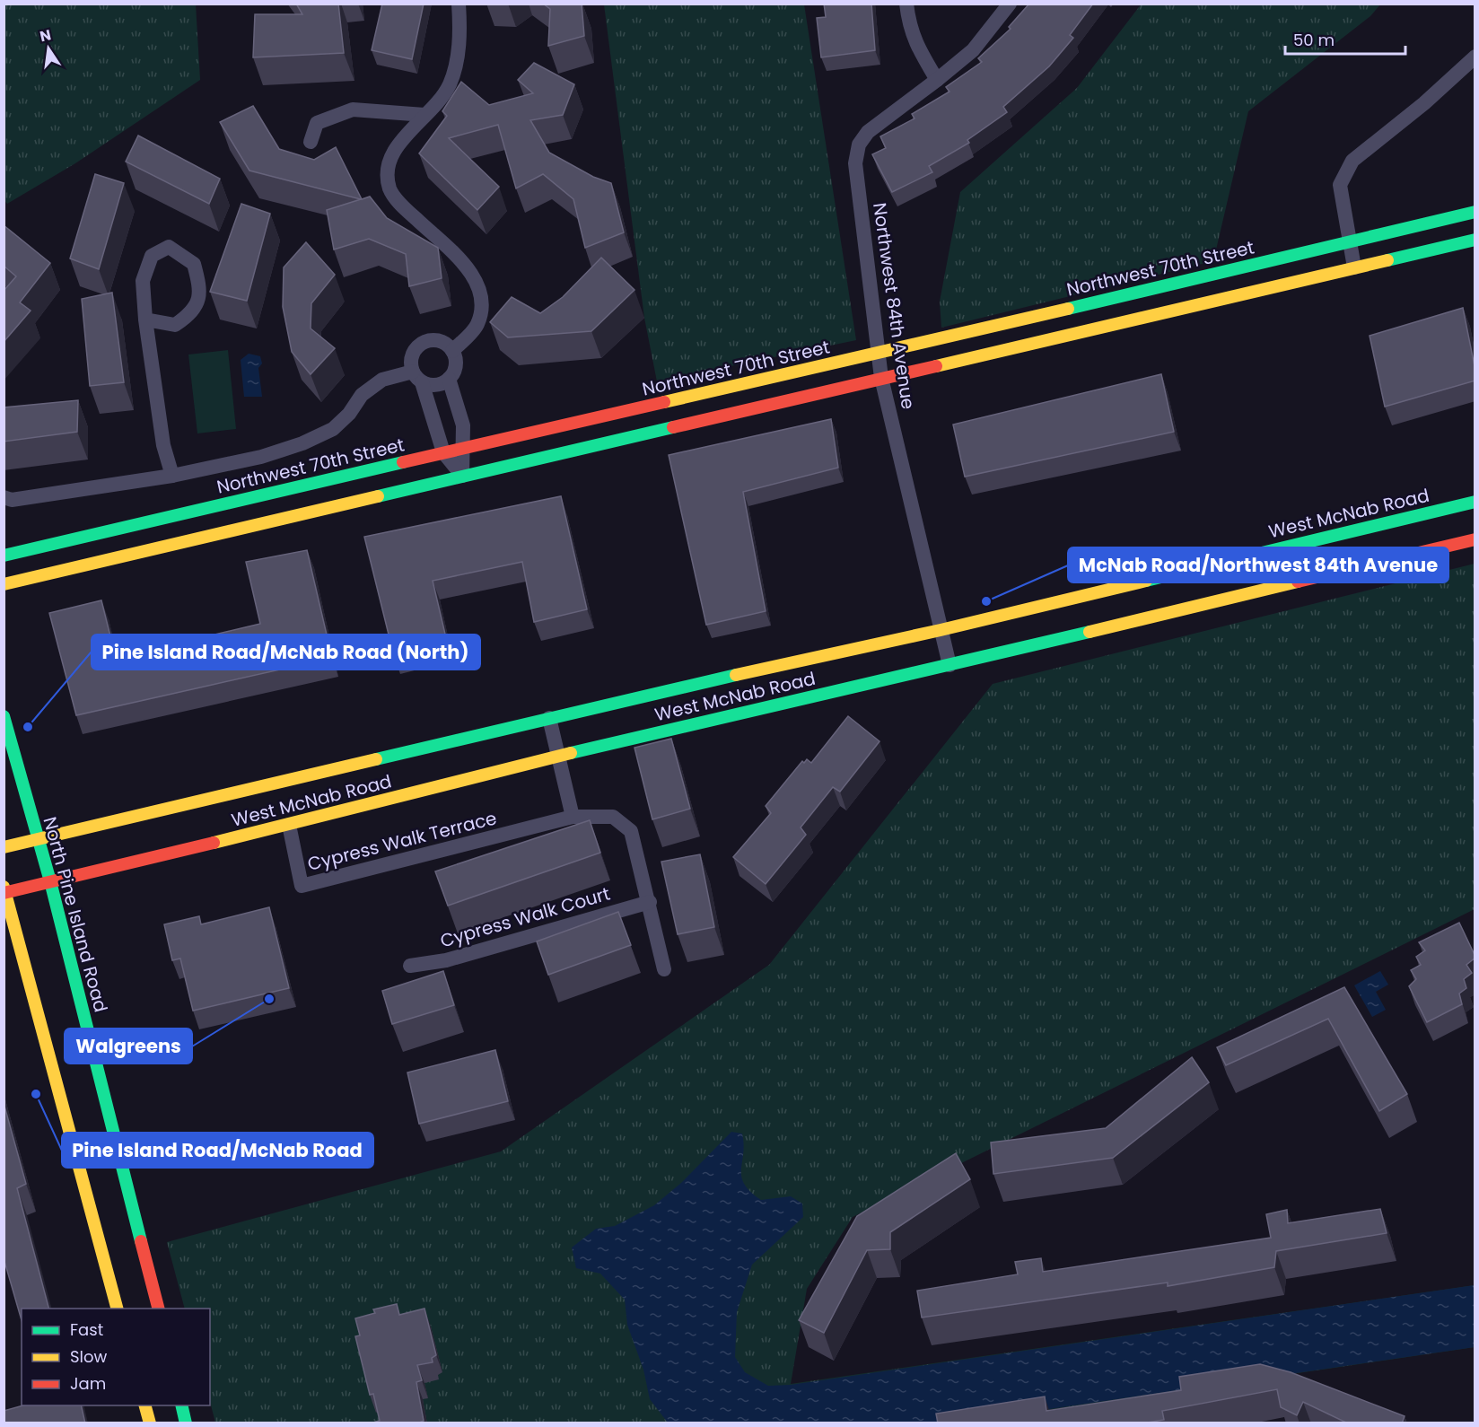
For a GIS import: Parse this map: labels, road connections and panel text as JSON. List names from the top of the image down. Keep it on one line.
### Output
{"streets":{"main road":["Northwest 70th Street","West McNab Road","North Pine Island Road"],"street":["Northwest 84th Avenue","Cypress Walk Terrace","Cypress Walk Court"]},"crossings":[["Northwest 70th Street","Northwest 84th Avenue"],["Northwest 84th Avenue","West McNab Road"],["West McNab Road","Cypress Walk Terrace"],["West McNab Road","North Pine Island Road"],["Cypress Walk Terrace","Cypress Walk Court"]],"places":["McNab Road/Northwest 84th Avenue","Pine Island Road/McNab Road (North)","Walgreens","Pine Island Road/McNab Road"],"legend":["Fast","Slow","Jam"],"scale_bar":"50 m","north":"top"}
